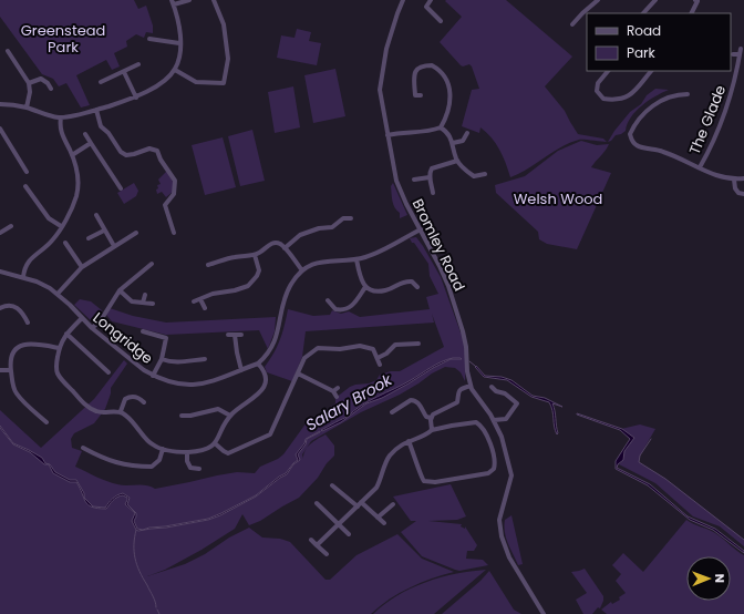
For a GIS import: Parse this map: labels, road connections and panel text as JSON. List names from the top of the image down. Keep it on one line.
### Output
{"streets":{"street":["The Glade","Bromley Road","Longridge"]},"crossings":[["Bromley Road","Longridge"]],"water":["Salary Brook"],"parks":["Greenstead Park","Welsh Wood"],"legend":["Road","Park"],"north":"right"}
